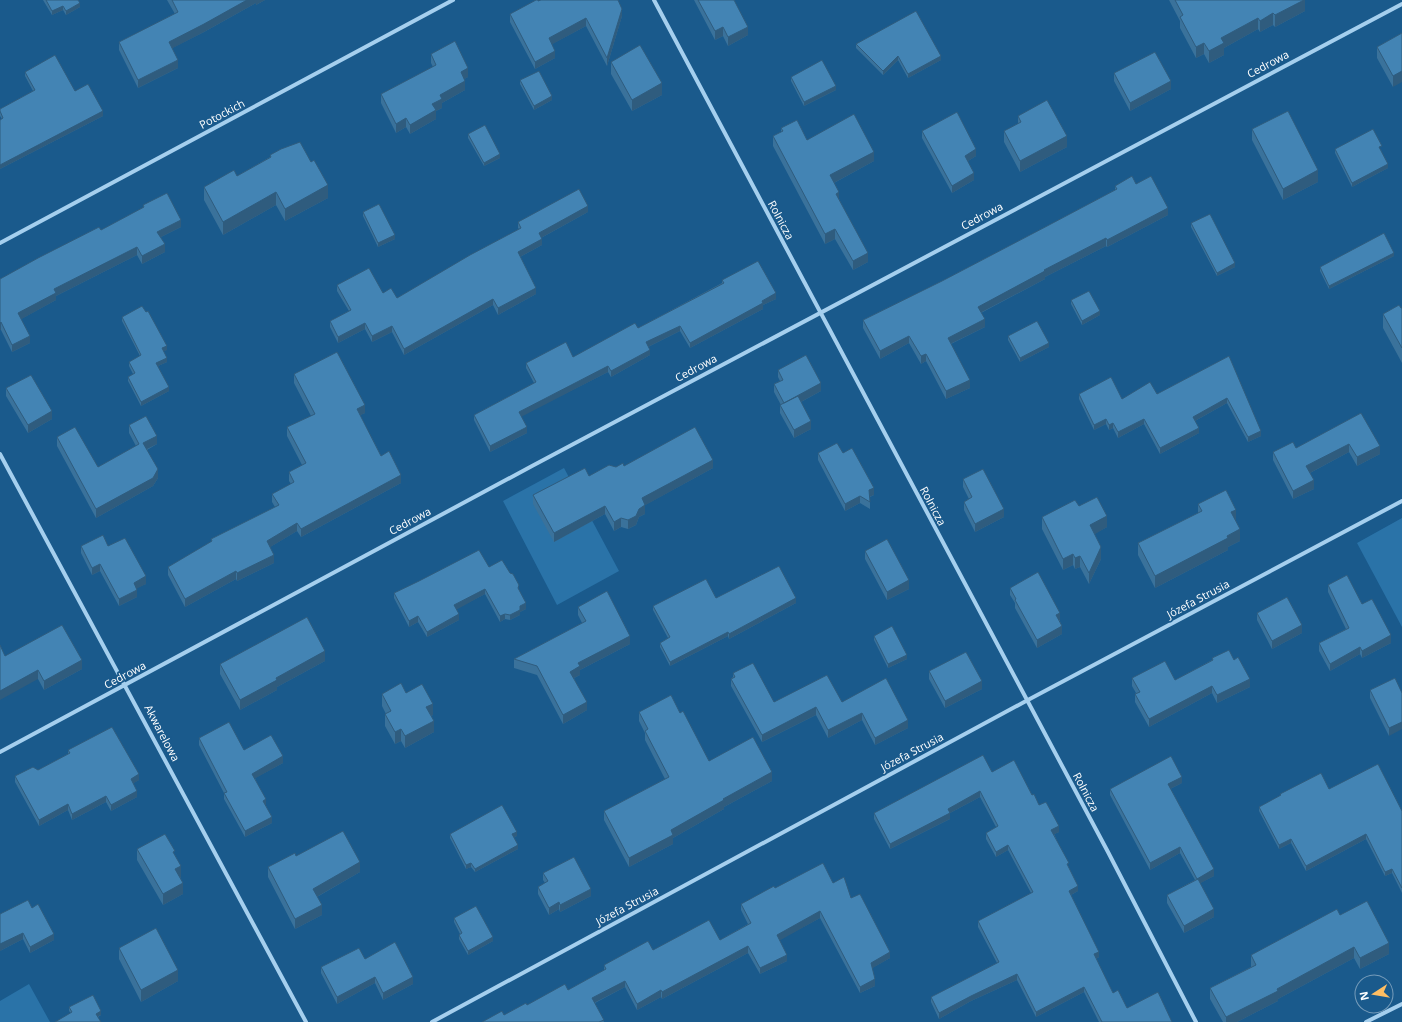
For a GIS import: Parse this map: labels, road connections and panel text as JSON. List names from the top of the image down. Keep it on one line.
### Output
{"streets":{"street":["Cedrowa","Potockich","Rolnicza","Józefa Strusia","Akwarelowa"]},"crossings":[["Cedrowa","Rolnicza"],["Cedrowa","Akwarelowa"],["Rolnicza","Józefa Strusia"]],"north":"left"}
